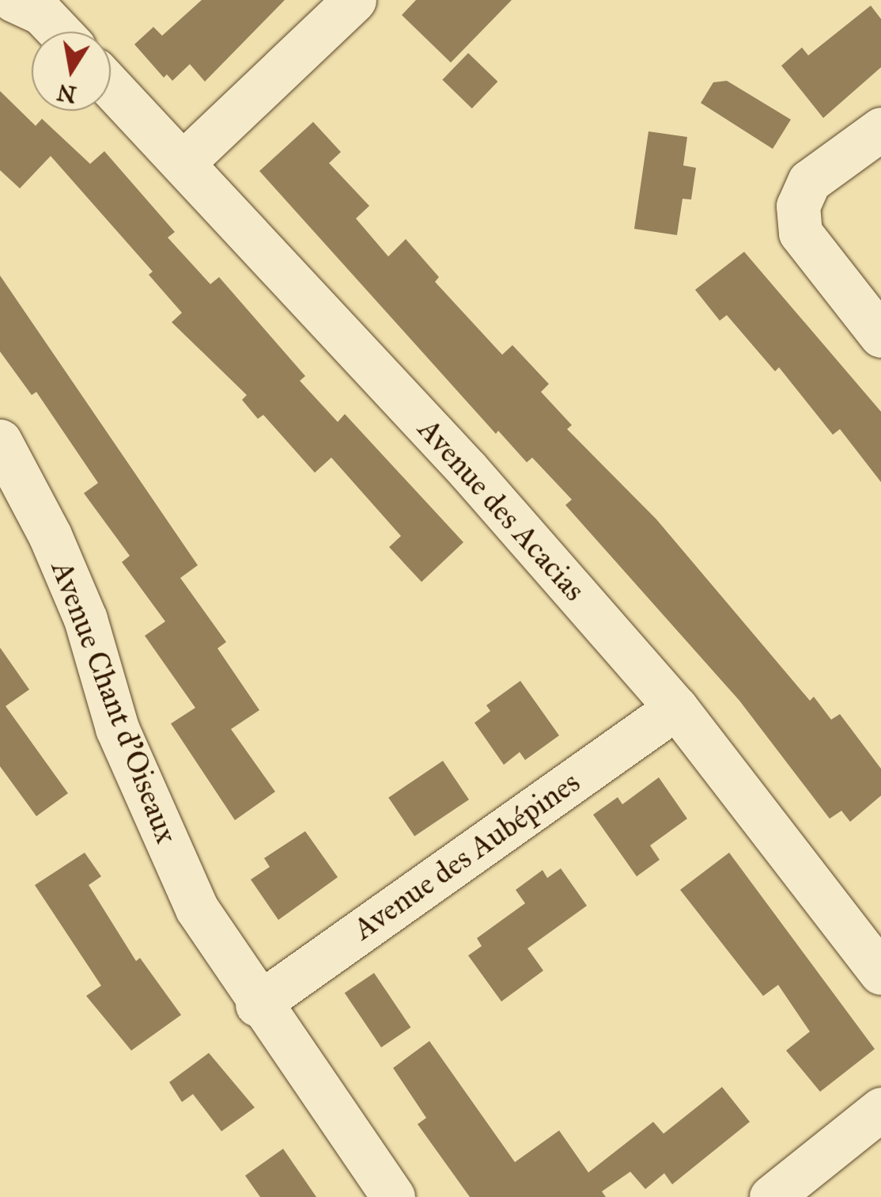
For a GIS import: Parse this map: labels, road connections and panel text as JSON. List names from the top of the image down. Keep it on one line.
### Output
{"streets":{"street":["Avenue des Acacias","Avenue Chant d'Oiseaux","Avenue des Aubépines"]},"crossings":[["Avenue des Acacias","Avenue des Aubépines"],["Avenue Chant d'Oiseaux","Avenue des Aubépines"]],"north":"bottom"}
